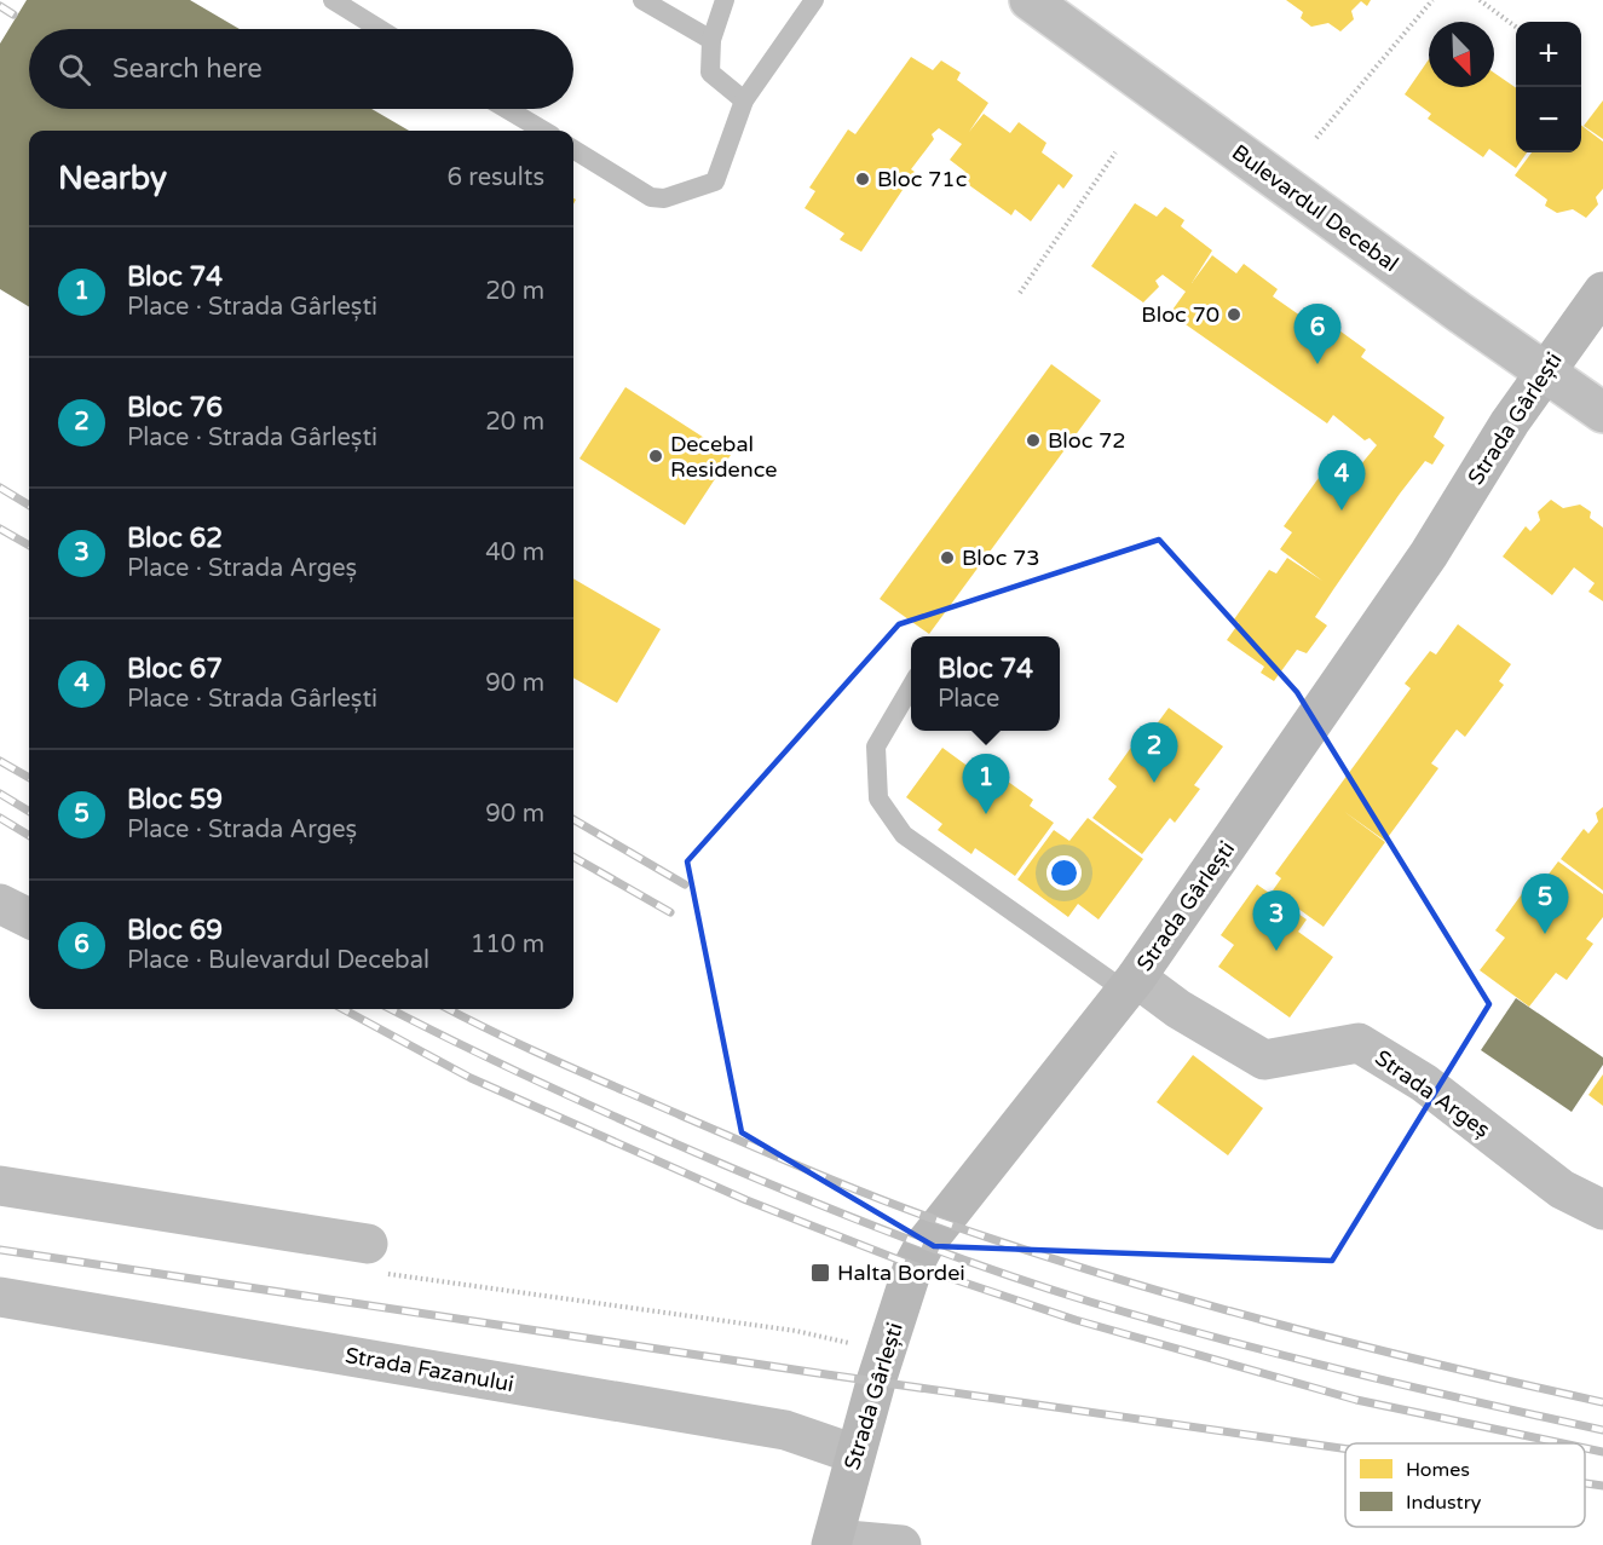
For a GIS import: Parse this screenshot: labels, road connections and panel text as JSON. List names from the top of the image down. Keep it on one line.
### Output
{"streets":{"street":["Bulevardul Decebal","Strada Gârlești","Strada Argeș","Strada Fazanului"]},"crossings":[["Bulevardul Decebal","Strada Gârlești"],["Strada Gârlești","Strada Argeș"],["Strada Gârlești","Strada Fazanului"]],"places":{"other":["Bloc 71c","Bloc 70","Bloc 72","Decebal Residence","Bloc 73"],"transit":["Halta Bordei"]},"legend":["Homes","Industry"],"north":"bottom right","page":{"map_buttons":["+","−"],"search":"Search here","heading":["Nearby","6 results"],"list":[{"mark":"1","name":"Bloc 74","note":"Place · Strada Gârlești","value":"20 m"},{"mark":"2","name":"Bloc 76","note":"Place · Strada Gârlești","value":"20 m"},{"mark":"3","name":"Bloc 62","note":"Place · Strada Argeș","value":"40 m"},{"mark":"4","name":"Bloc 67","note":"Place · Strada Gârlești","value":"90 m"},{"mark":"5","name":"Bloc 59","note":"Place · Strada Argeș","value":"90 m"},{"mark":"6","name":"Bloc 69","note":"Place · Bulevardul Decebal","value":"110 m"}],"pins":["6","4","2","1","5","3"],"popup":["Bloc 74","Place"]}}
